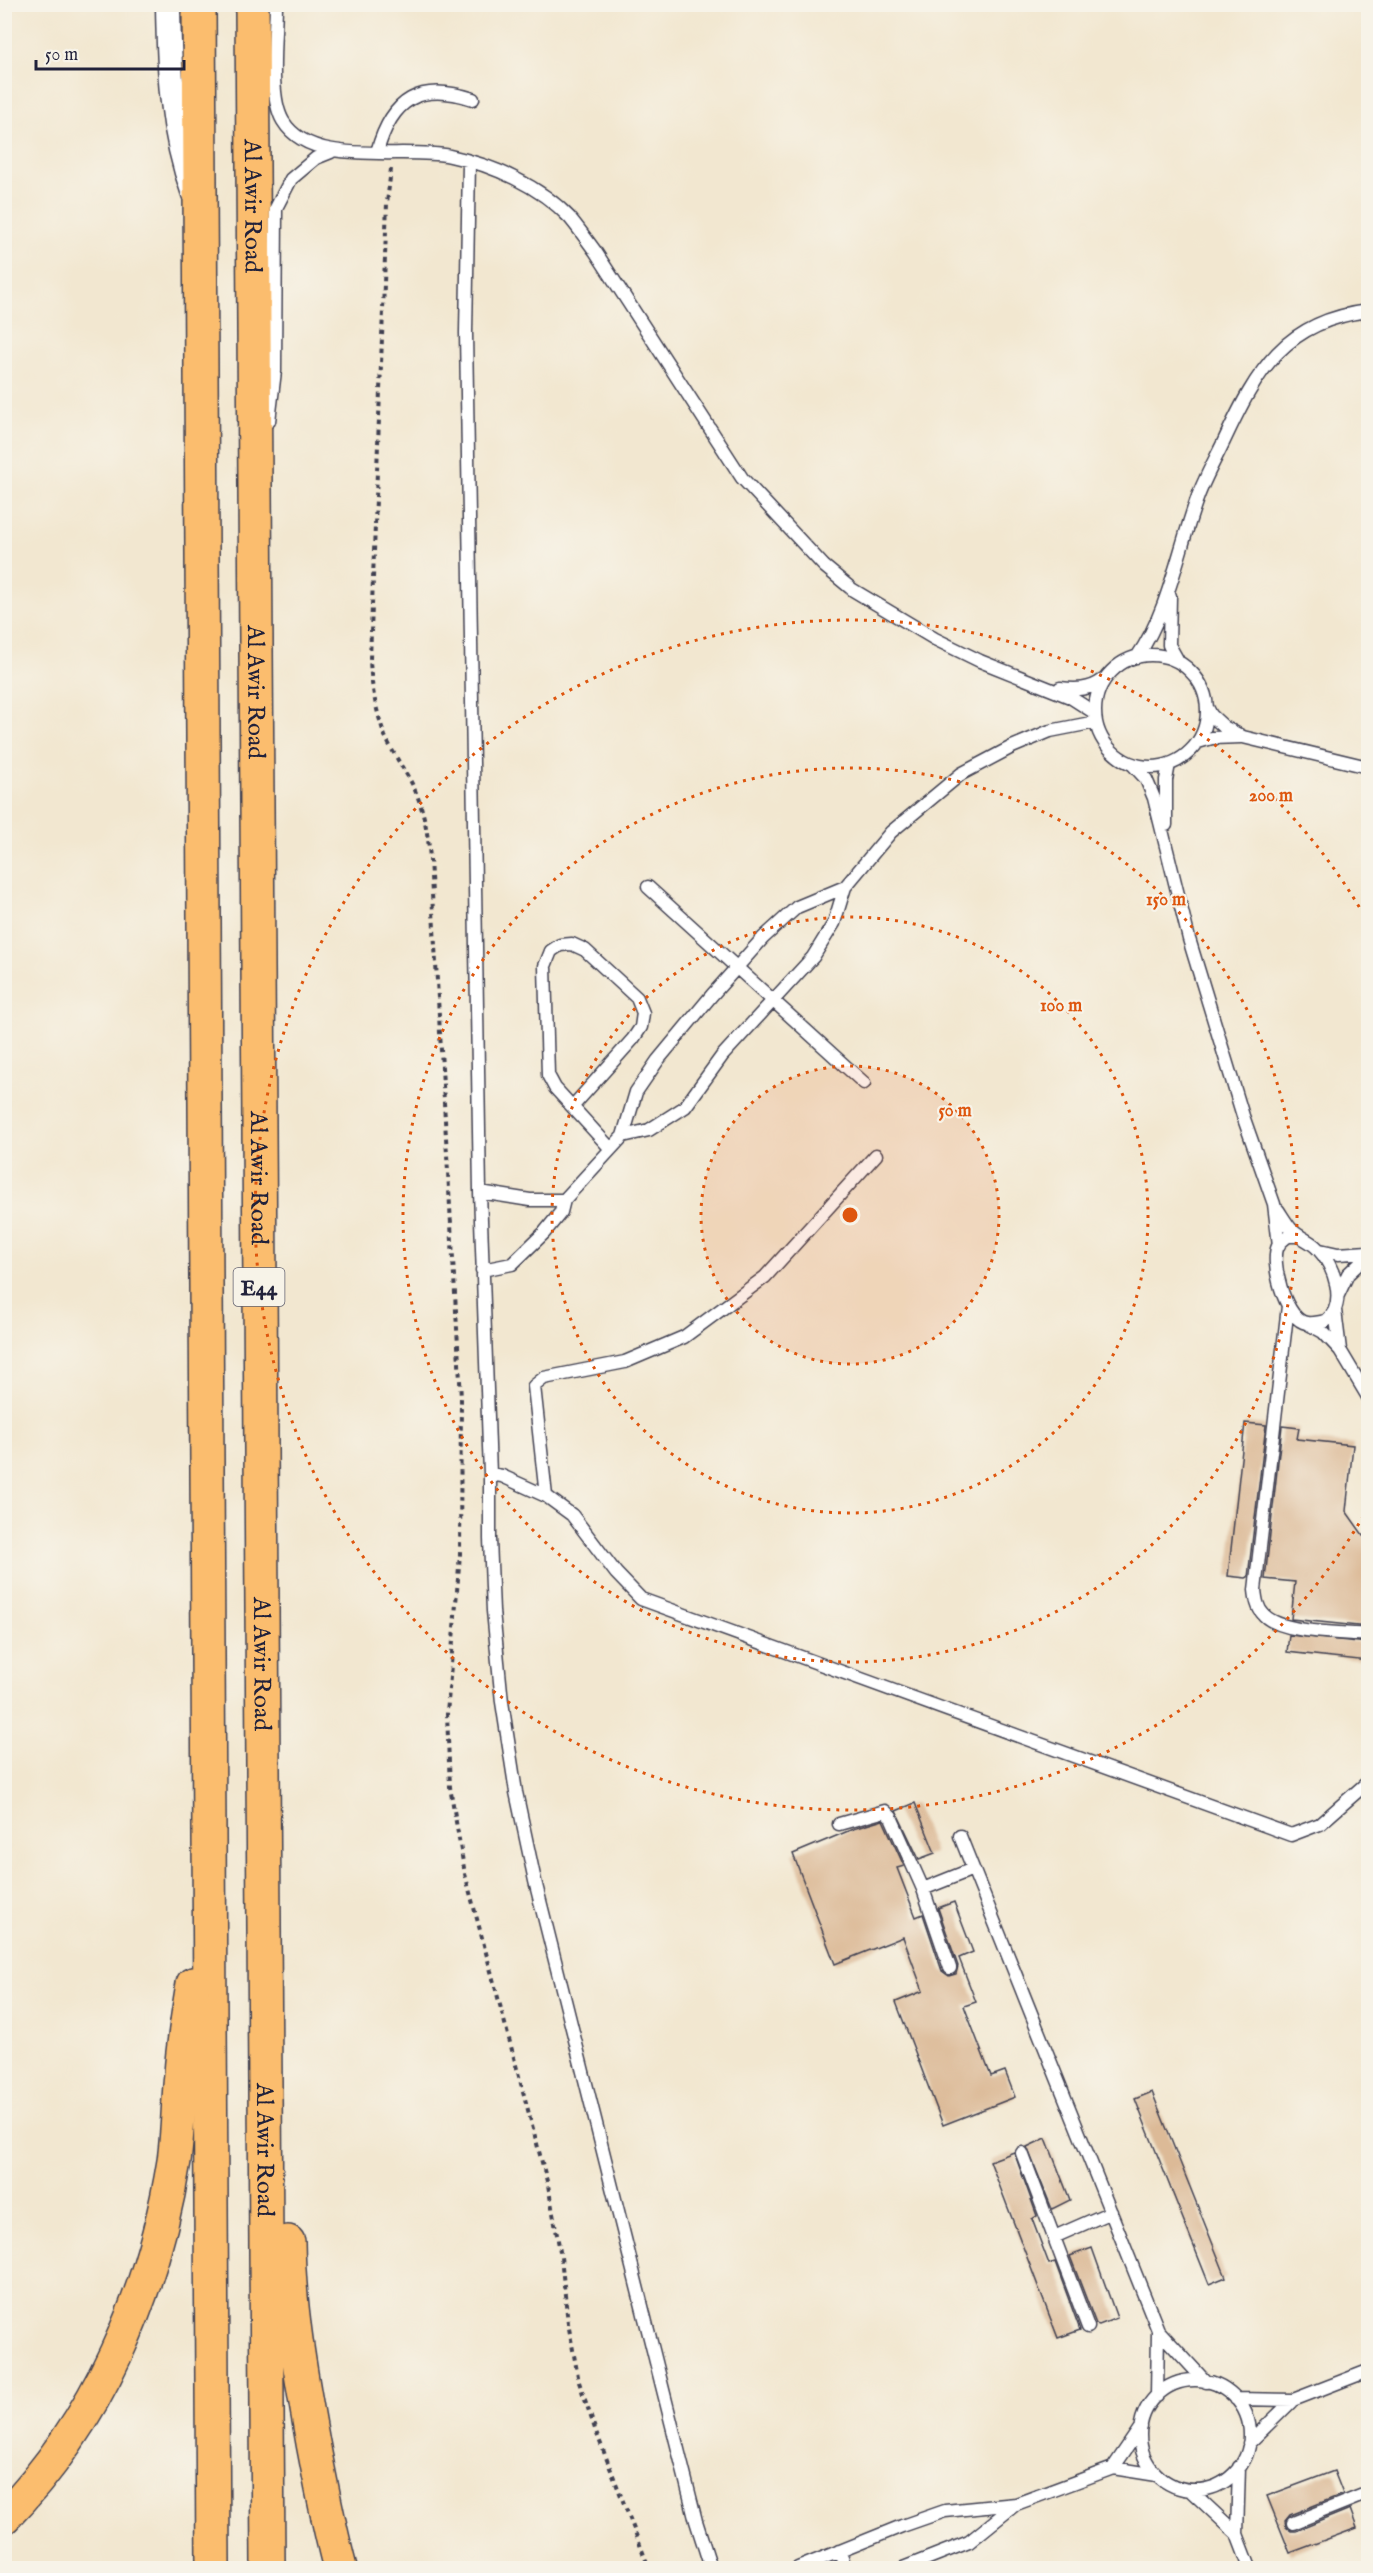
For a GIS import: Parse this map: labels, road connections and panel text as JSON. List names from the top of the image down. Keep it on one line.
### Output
{"streets":{"highway":["Al Awir Road","E44"]},"scale_bar":"50 m","rings":["200 m","150 m","100 m","50 m"]}
